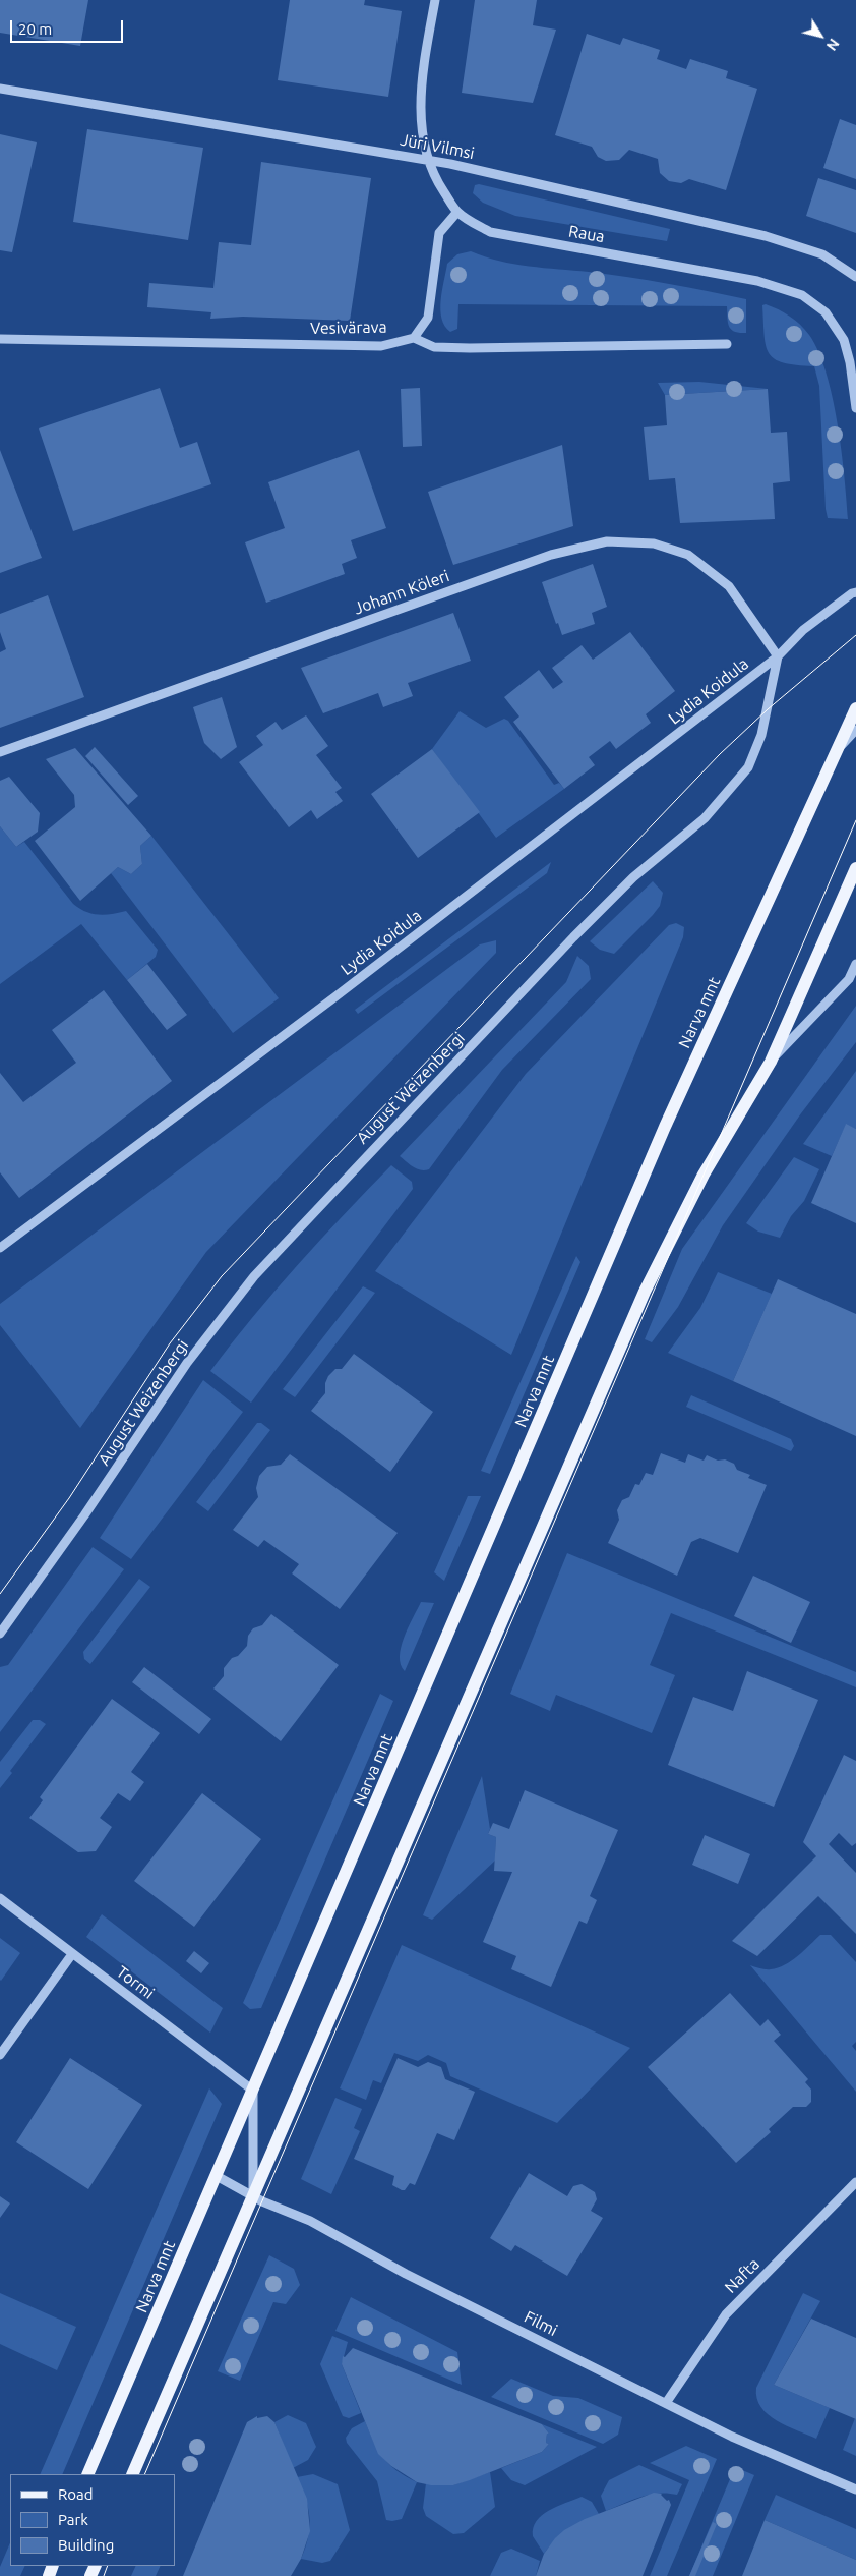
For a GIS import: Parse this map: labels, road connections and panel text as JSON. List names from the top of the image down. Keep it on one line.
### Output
{"streets":{"main road":["Narva mnt"],"street":["Jüri Vilmsi","Raua","Vesivärava","Johann Köleri","Lydia Koidula","August Weizenbergi","Tormi","Nafta","Filmi"]},"crossings":[["Jüri Vilmsi","Raua"],["Johann Köleri","Lydia Koidula"],["Johann Köleri","August Weizenbergi"],["Lydia Koidula","August Weizenbergi"],["Narva mnt","Tormi"],["Narva mnt","Filmi"],["Nafta","Filmi"]],"legend":["Road","Park","Building"],"scale_bar":"20 m","north":"bottom right"}
